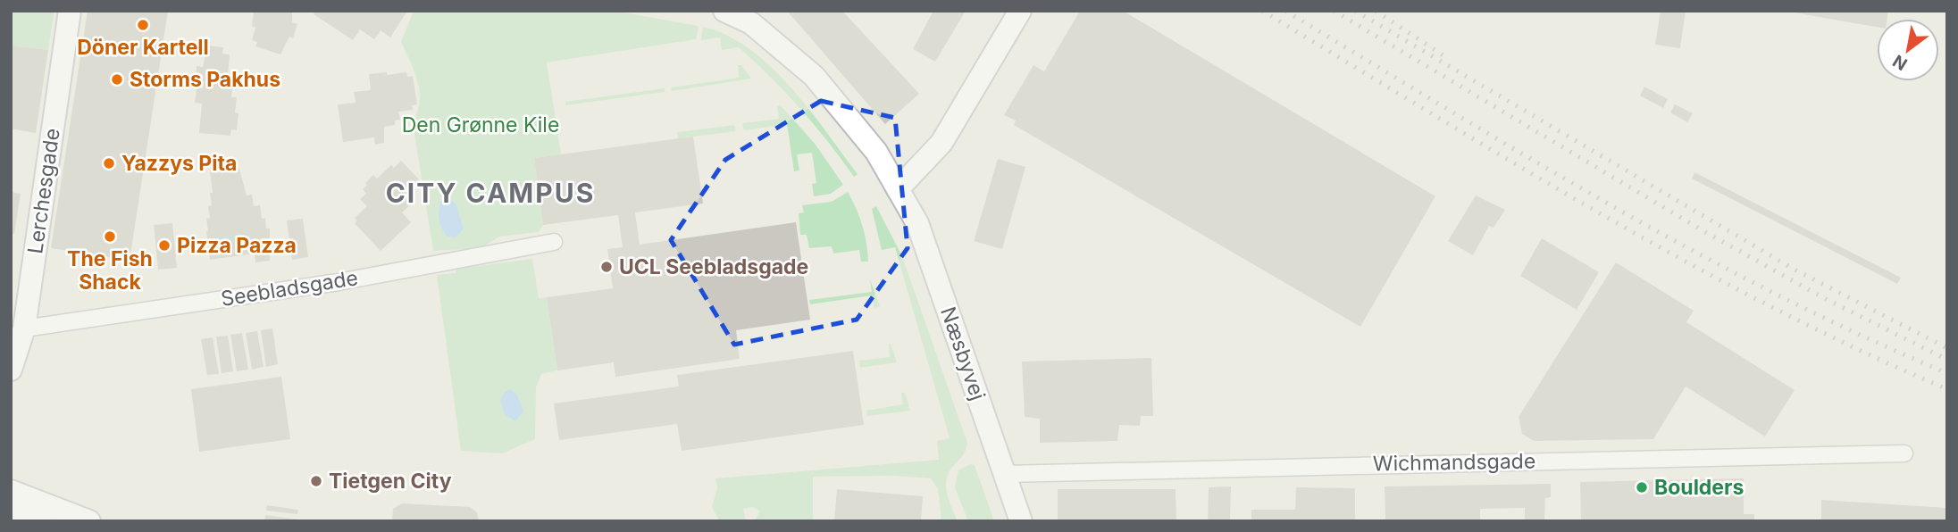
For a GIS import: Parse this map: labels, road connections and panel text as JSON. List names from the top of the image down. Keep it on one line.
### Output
{"streets":{"street":["Lerchesgade","Seebladsgade","Næsbyvej","Wichmandsgade"]},"crossings":[["Lerchesgade","Seebladsgade"],["Næsbyvej","Wichmandsgade"]],"districts":["CITY CAMPUS"],"parks":["Den Grønne Kile"],"places":["Döner Kartell","Storms Pakhus","Yazzys Pita","The Fish Shack","Pizza Pazza","UCL Seebladsgade","Tietgen City","Boulders"],"north":"bottom left"}
